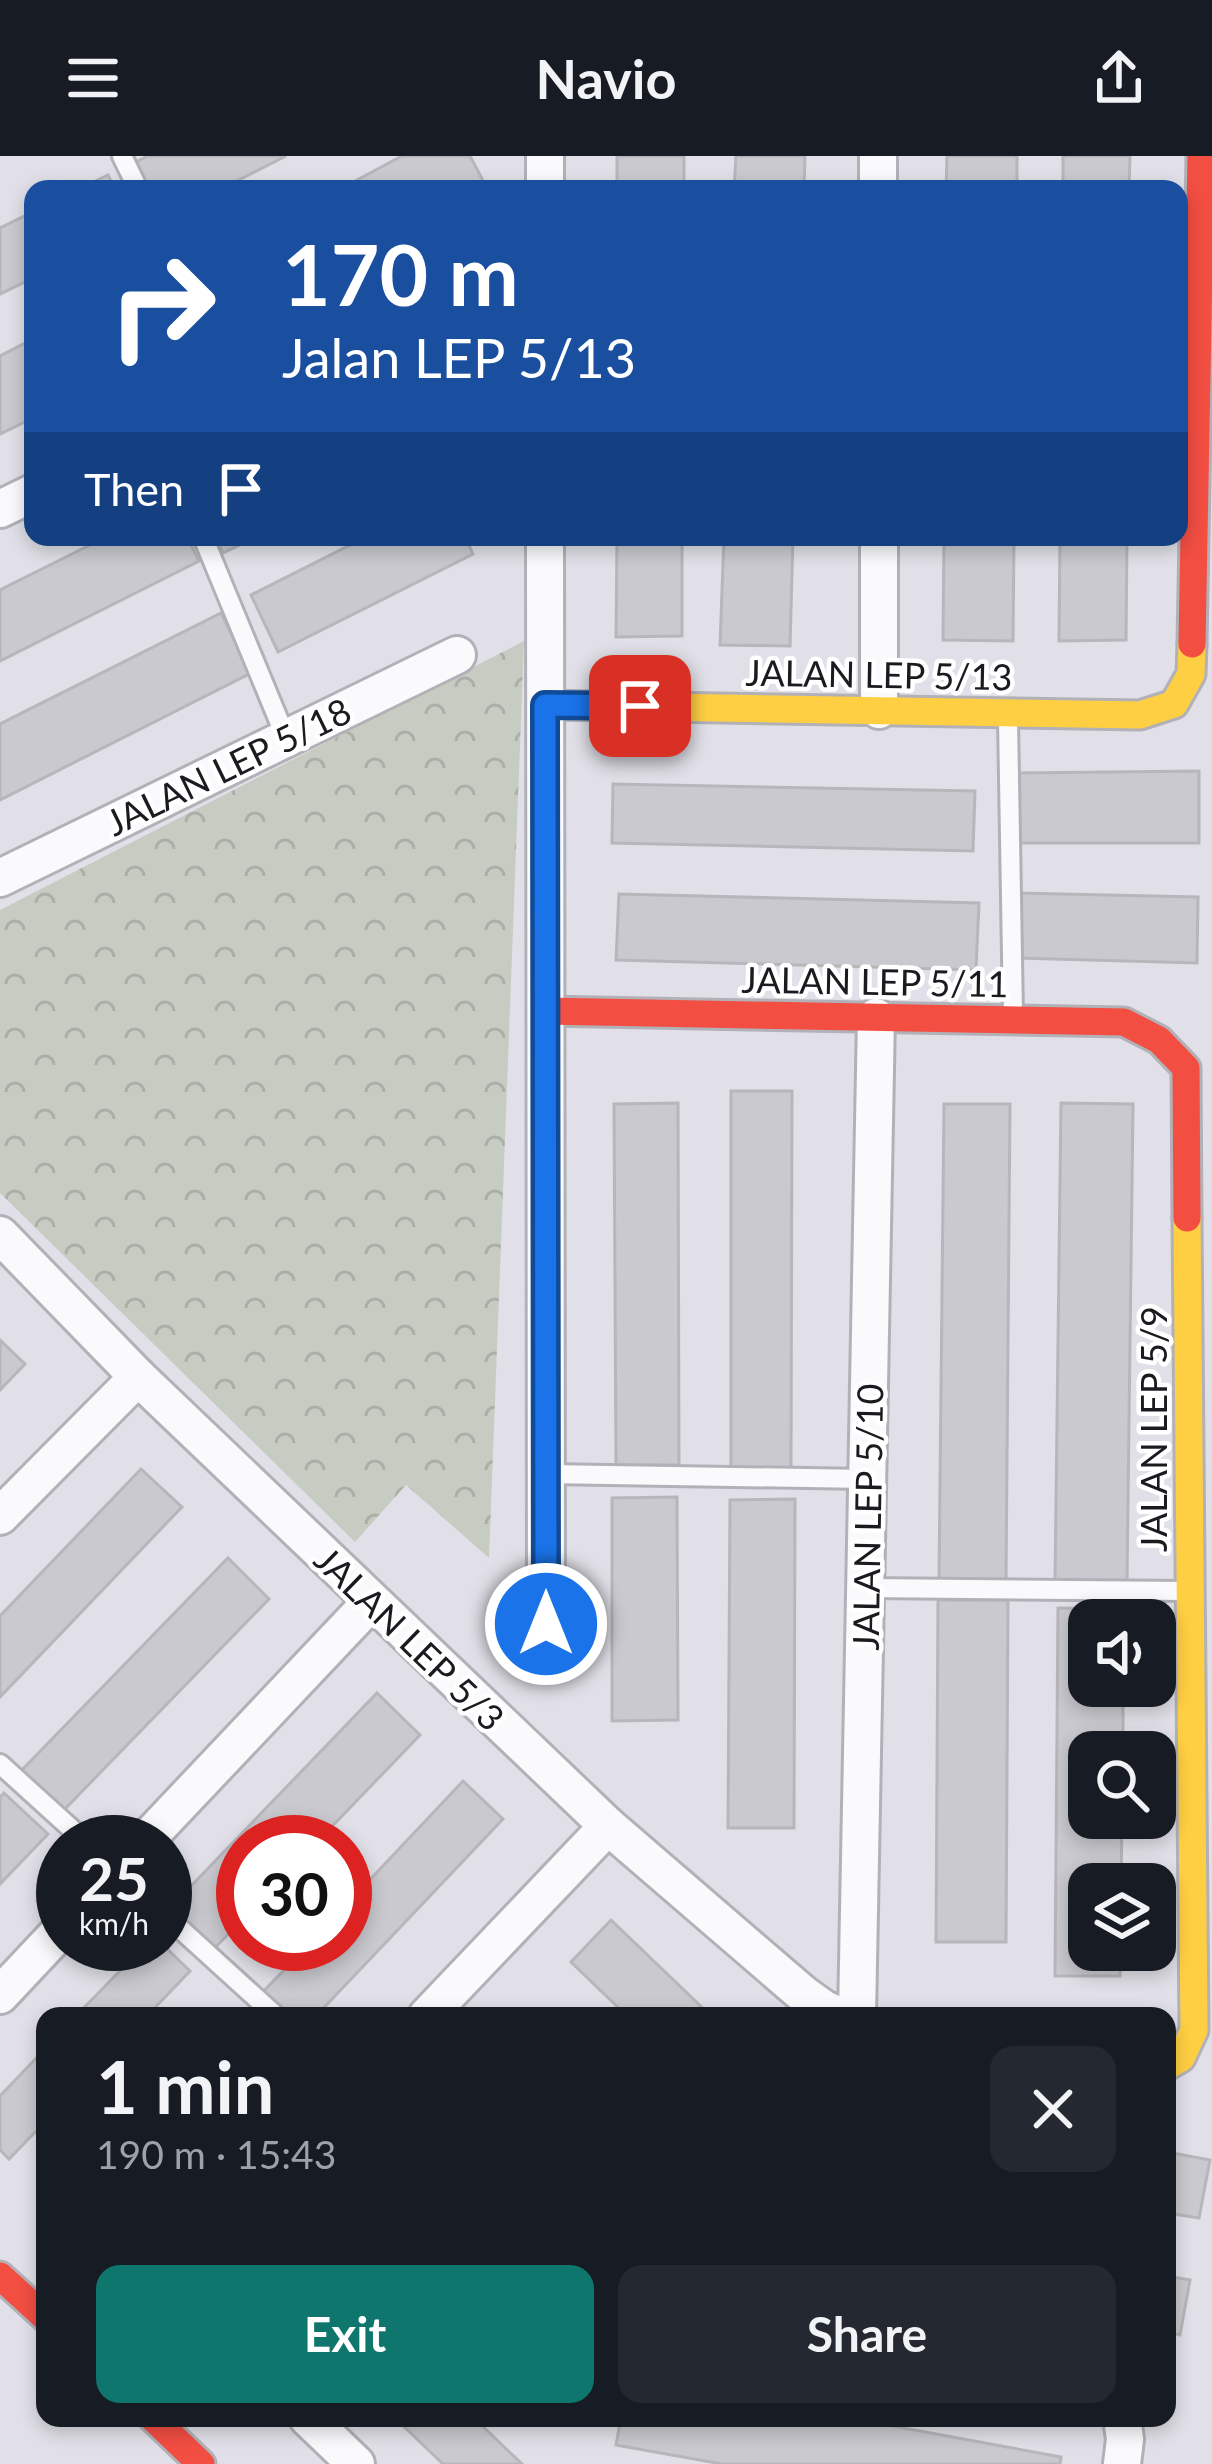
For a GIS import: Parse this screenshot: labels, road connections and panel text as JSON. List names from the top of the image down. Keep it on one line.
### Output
{"streets":{"street":["JALAN LEP 5/13","JALAN LEP 5/18","JALAN LEP 5/11","JALAN LEP 5/9","JALAN LEP 5/10","JALAN LEP 5/3"]},"crossings":[["JALAN LEP 5/11","JALAN LEP 5/9"],["JALAN LEP 5/11","JALAN LEP 5/10"]],"page":{"header":"Navio","turn":["170 m","Jalan LEP 5/13"],"then":"Then","speed":"25 km/h","limit":"30","heading":["1 min","190 m · 15:43"],"buttons":["Exit","Share"]}}
